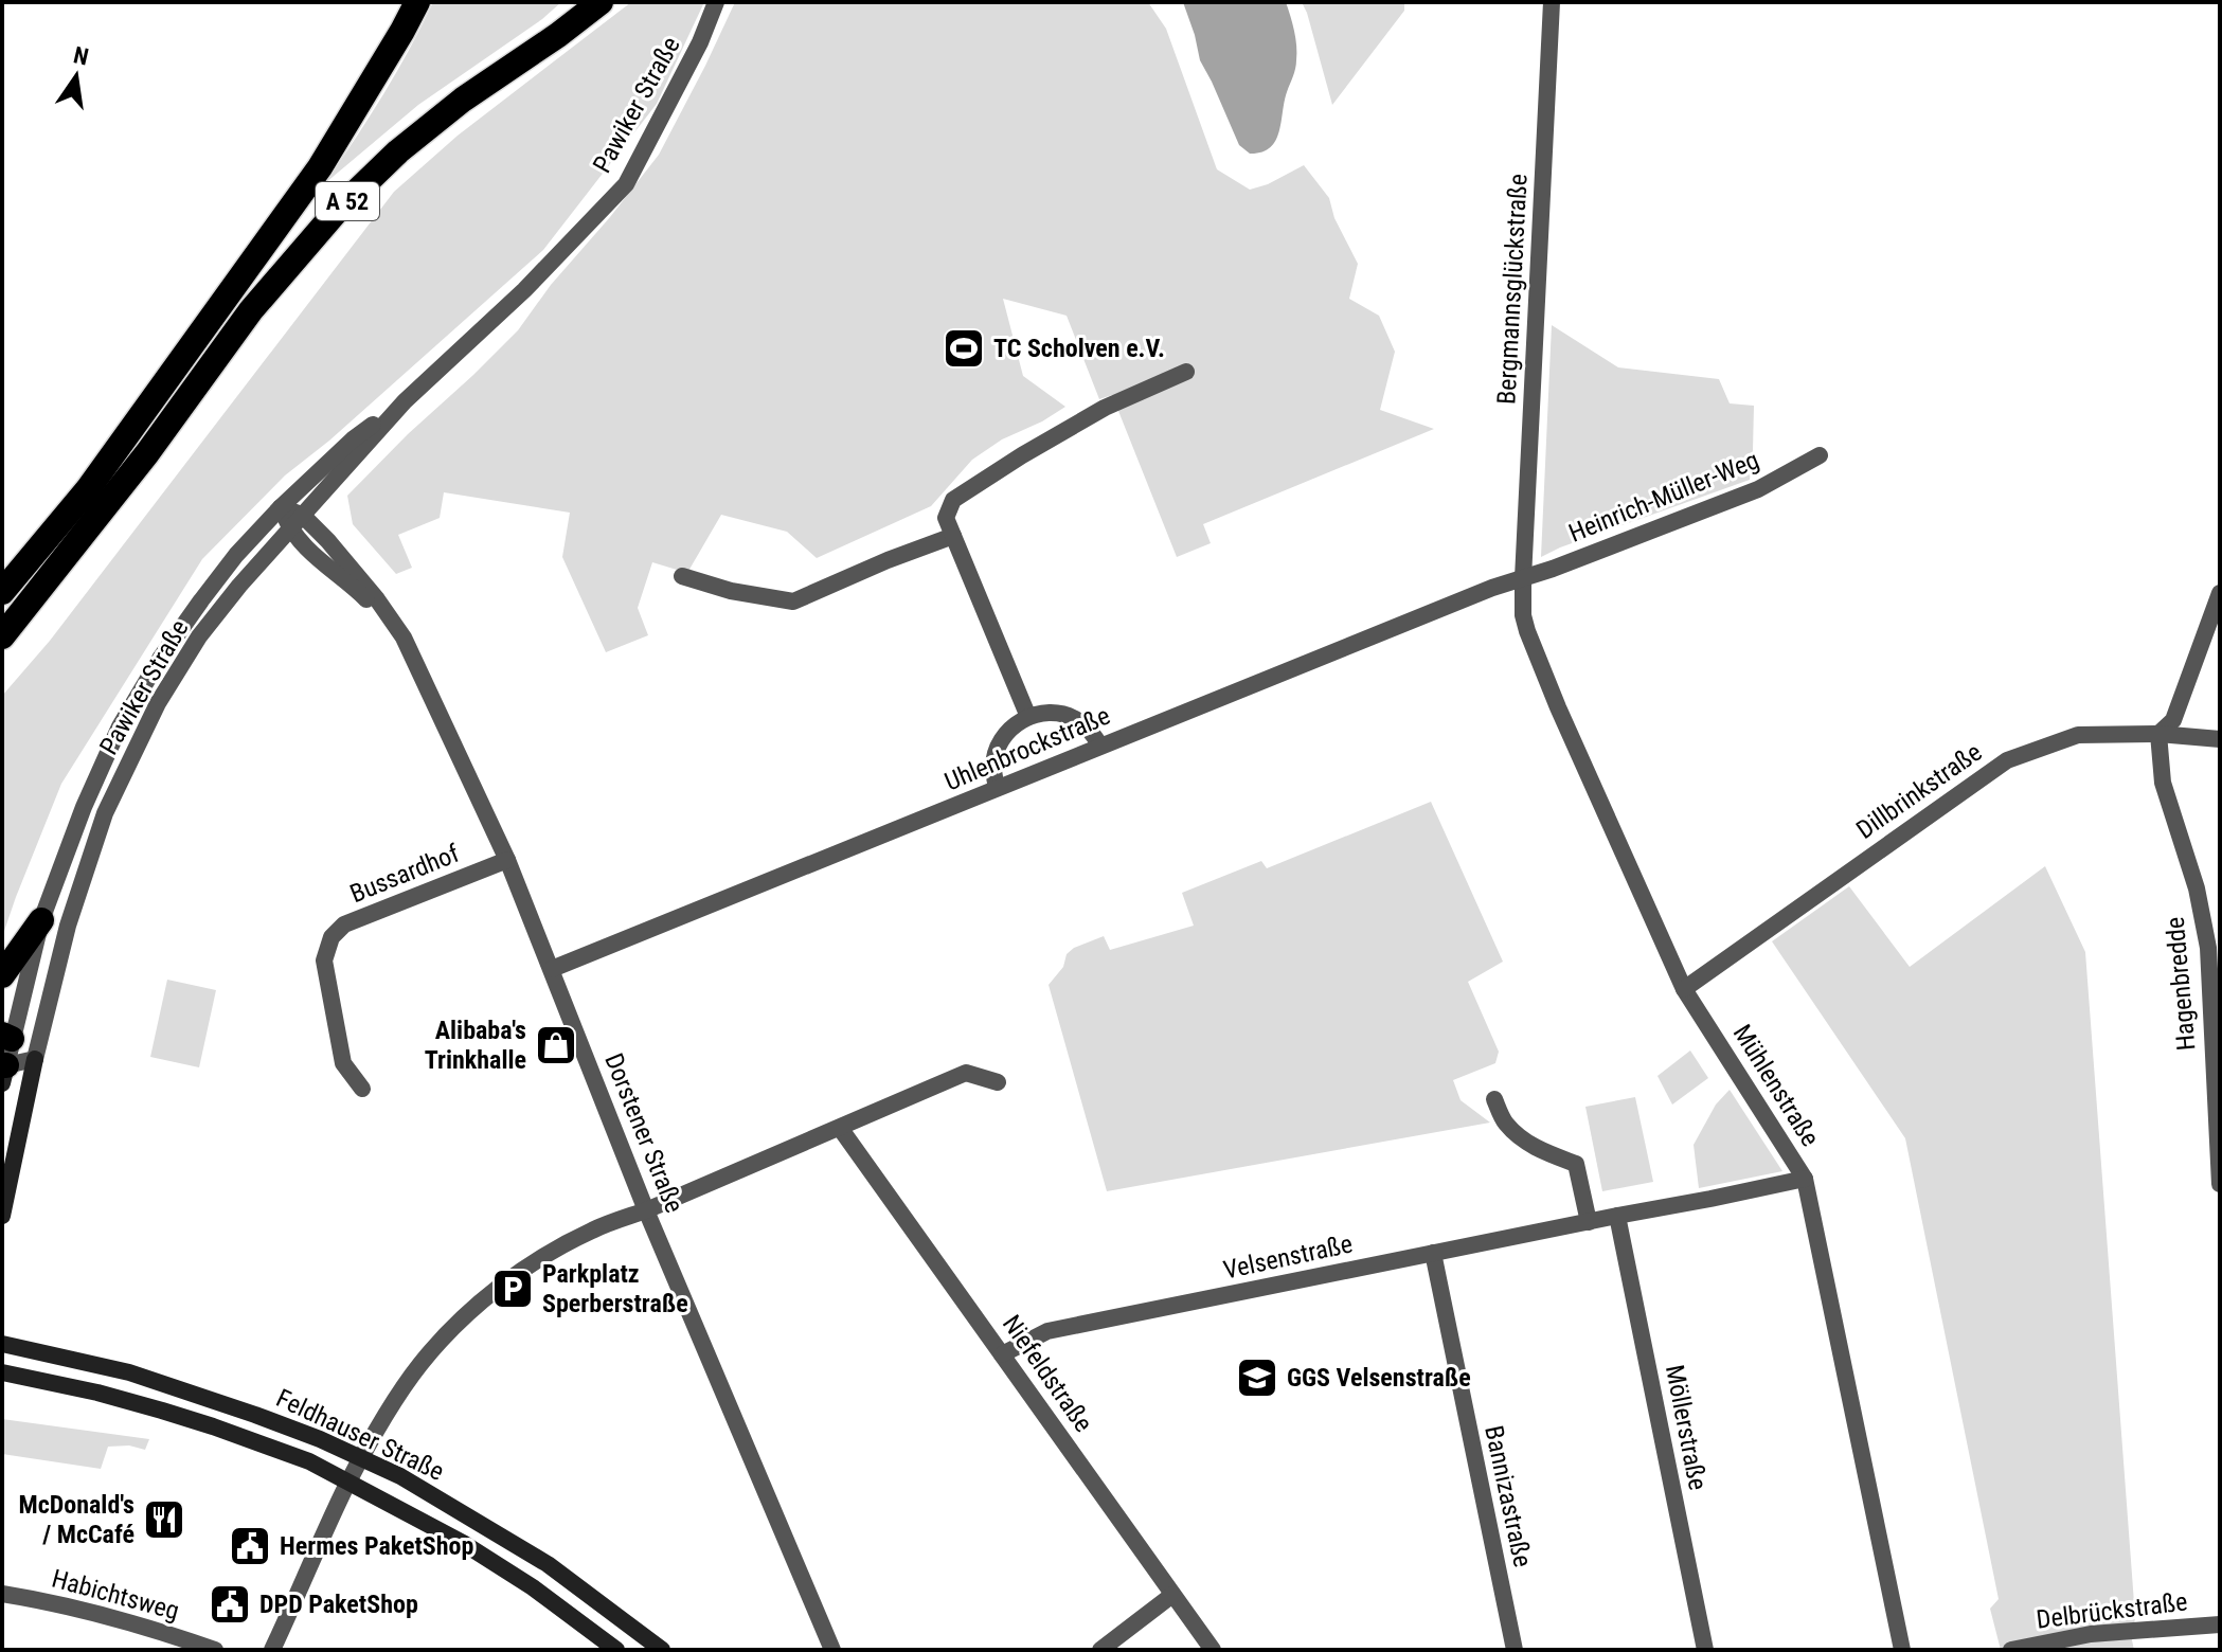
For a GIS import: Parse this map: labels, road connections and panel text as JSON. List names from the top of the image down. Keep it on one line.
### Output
{"streets":{"highway":["A 52"],"main road":["Pawiker Straße","Feldhauser Straße"],"street":["Bergmannsglückstraße","Heinrich-Müller-Weg","Uhlenbrockstraße","Dillbrinkstraße","Bussardhof","Hagenbredde","Mühlenstraße","Dorstener Straße","Velsenstraße","Niefeldstraße","Möllerstraße","Bannizastraße","Habichtsweg","Delbrückstraße"]},"crossings":[["Pawiker Straße","Dorstener Straße"],["Bergmannsglückstraße","Heinrich-Müller-Weg"],["Bergmannsglückstraße","Uhlenbrockstraße"],["Bergmannsglückstraße","Mühlenstraße"],["Heinrich-Müller-Weg","Uhlenbrockstraße"],["Heinrich-Müller-Weg","Mühlenstraße"],["Uhlenbrockstraße","Mühlenstraße"],["Uhlenbrockstraße","Dorstener Straße"],["Dillbrinkstraße","Hagenbredde"],["Dillbrinkstraße","Mühlenstraße"],["Bussardhof","Dorstener Straße"],["Mühlenstraße","Velsenstraße"],["Velsenstraße","Niefeldstraße"],["Velsenstraße","Möllerstraße"],["Velsenstraße","Bannizastraße"]],"places":{"sports":["TC Scholven e.V."],"shop":["Alibaba's Trinkhalle"],"parking":["Parkplatz Sperberstraße"],"school or university":["GGS Velsenstraße"],"restaurant":["McDonald's / McCafé"],"public building":["Hermes PaketShop","DPD PaketShop"]},"north":"top"}
